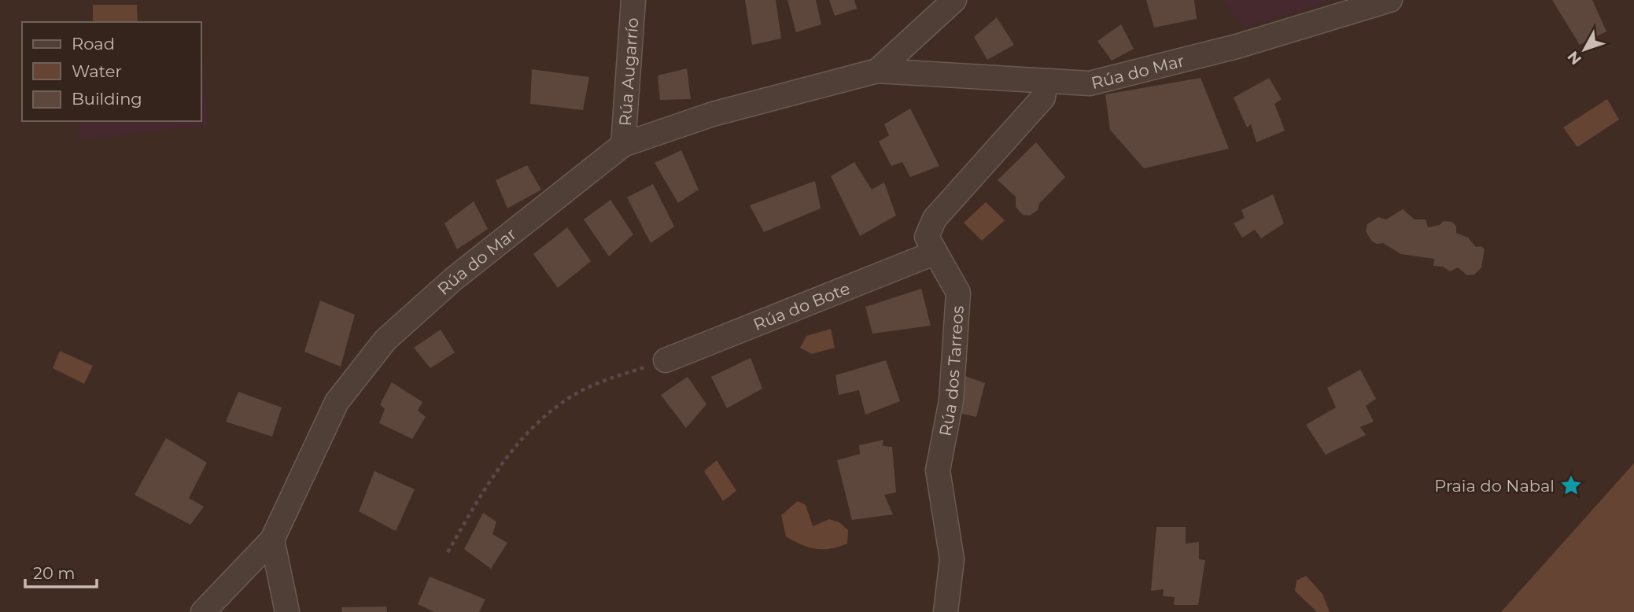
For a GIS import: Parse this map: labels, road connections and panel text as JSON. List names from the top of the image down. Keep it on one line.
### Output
{"streets":{"street":["Rúa do Mar","Rúa Augarrío","Rúa do Bote","Rúa dos Tarreos"]},"crossings":[["Rúa do Mar","Rúa Augarrío"],["Rúa do Mar","Rúa dos Tarreos"],["Rúa do Bote","Rúa dos Tarreos"]],"places":{"place":["Praia do Nabal"]},"legend":["Road","Water","Building"],"scale_bar":"20 m","north":"bottom left"}
